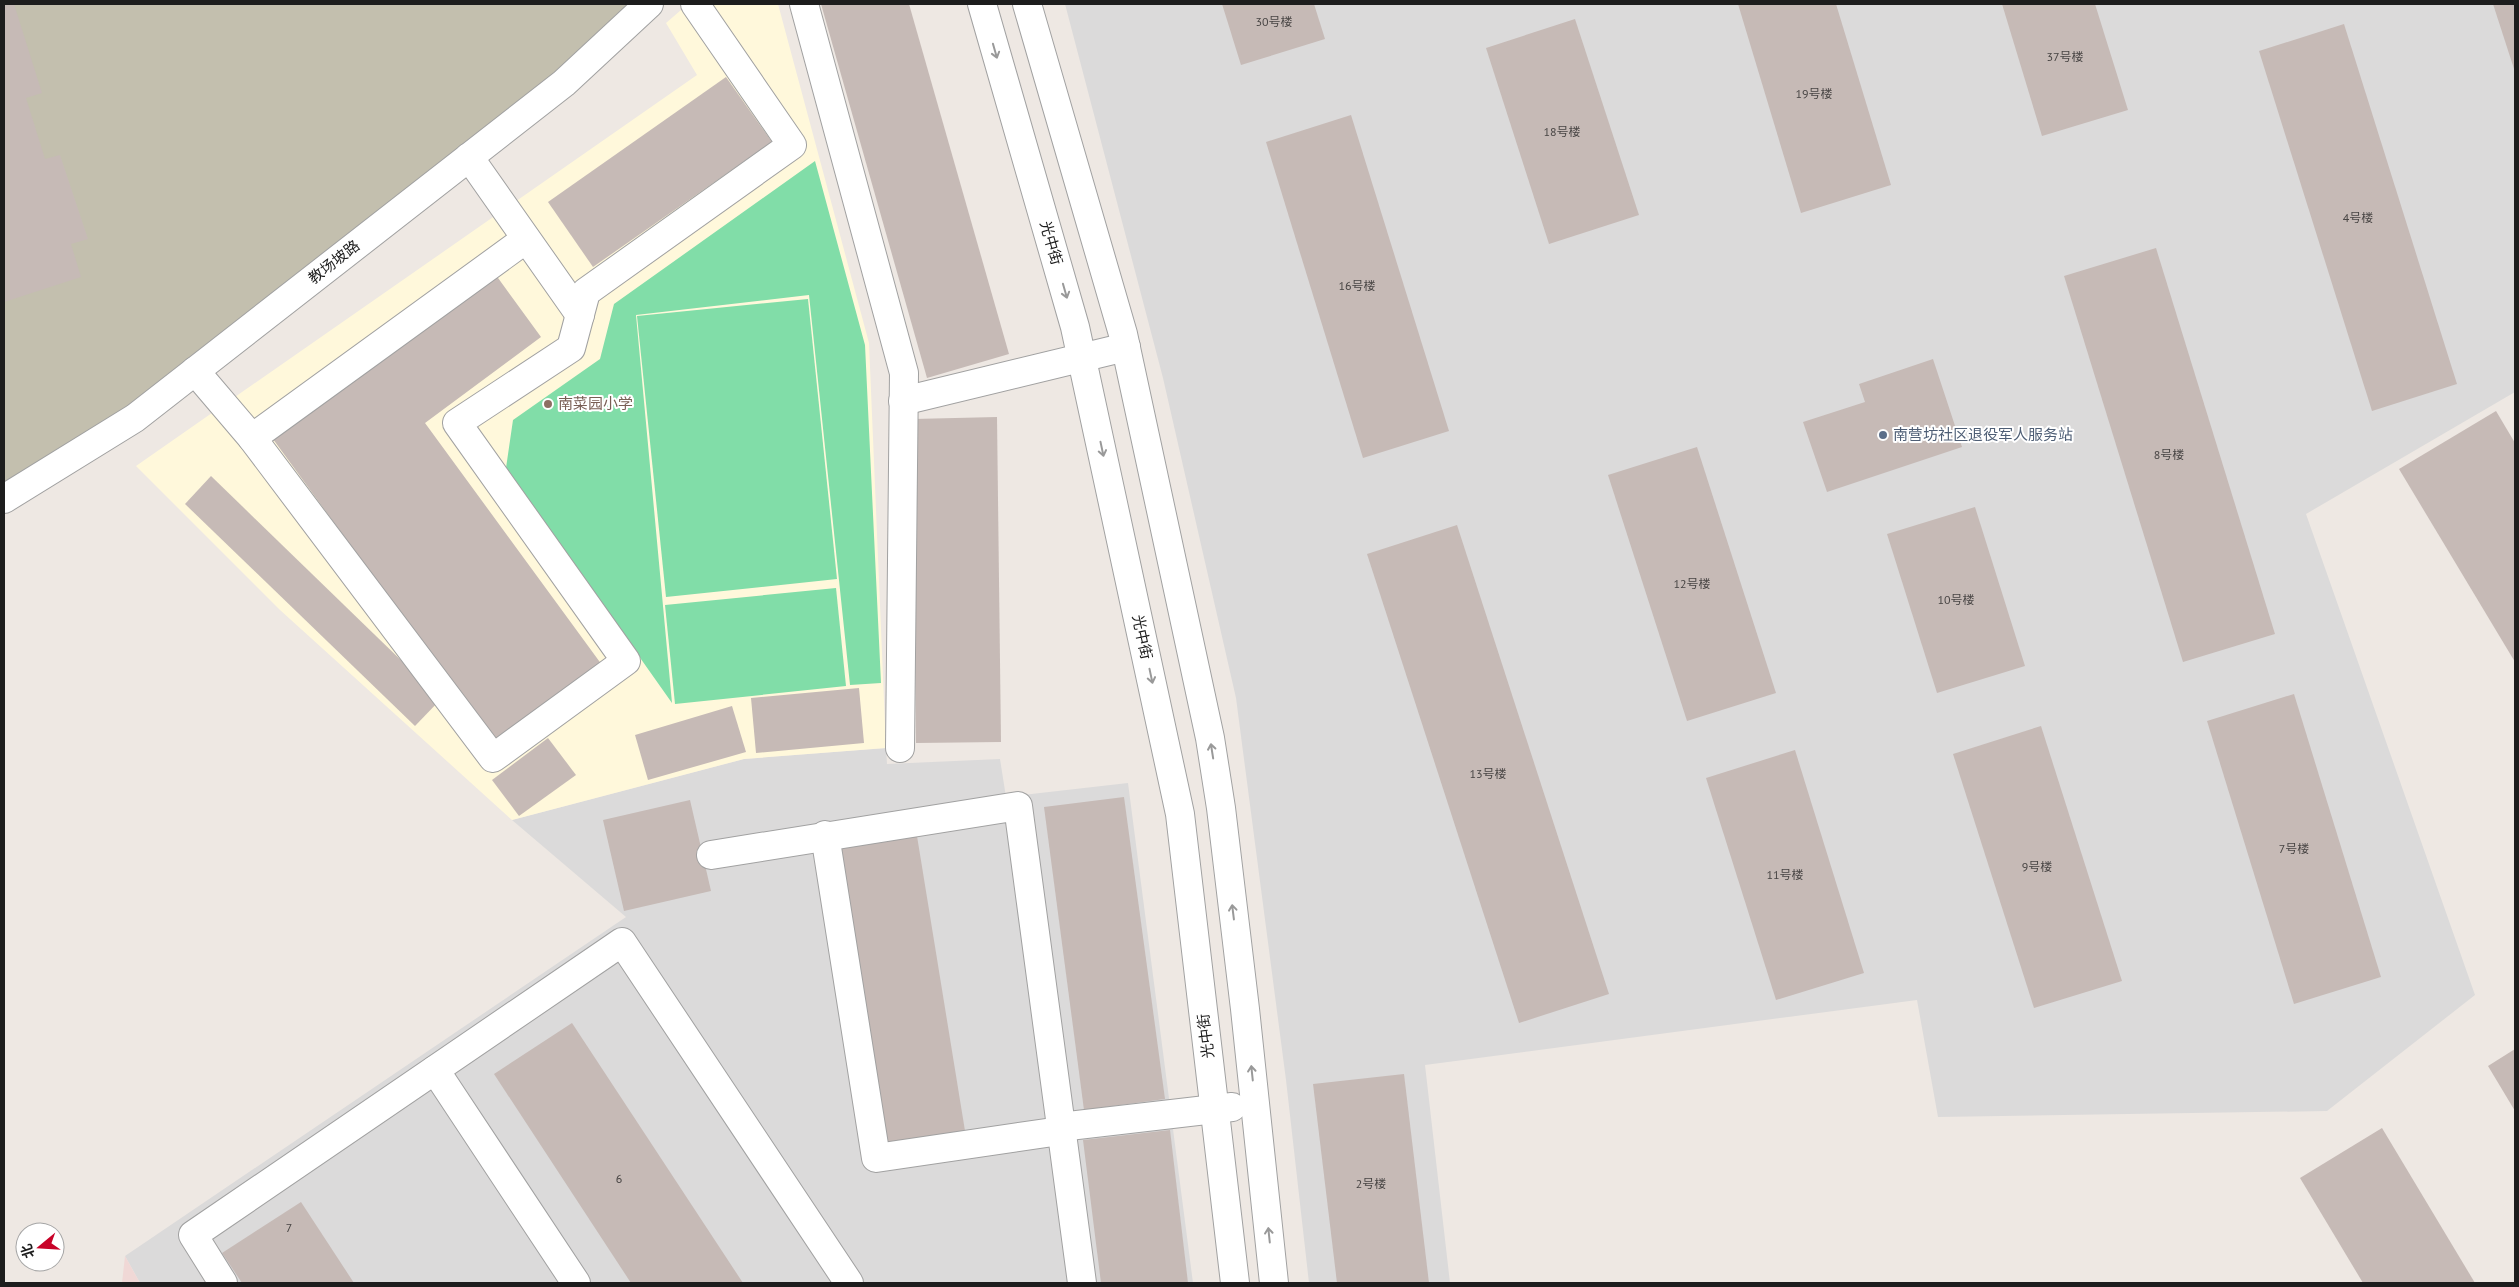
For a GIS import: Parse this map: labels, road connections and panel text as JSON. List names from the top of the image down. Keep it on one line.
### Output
{"streets":{"street":["光中街","教场坡路"]},"places":["南菜园小学","南营坊社区退役军人服务站"],"house_numbers":["30号楼","37号楼","19号楼","18号楼","4号楼","16号楼","8号楼","12号楼","10号楼","13号楼","7号楼","9号楼","11号楼","6","2号楼","7"],"north":"left"}
